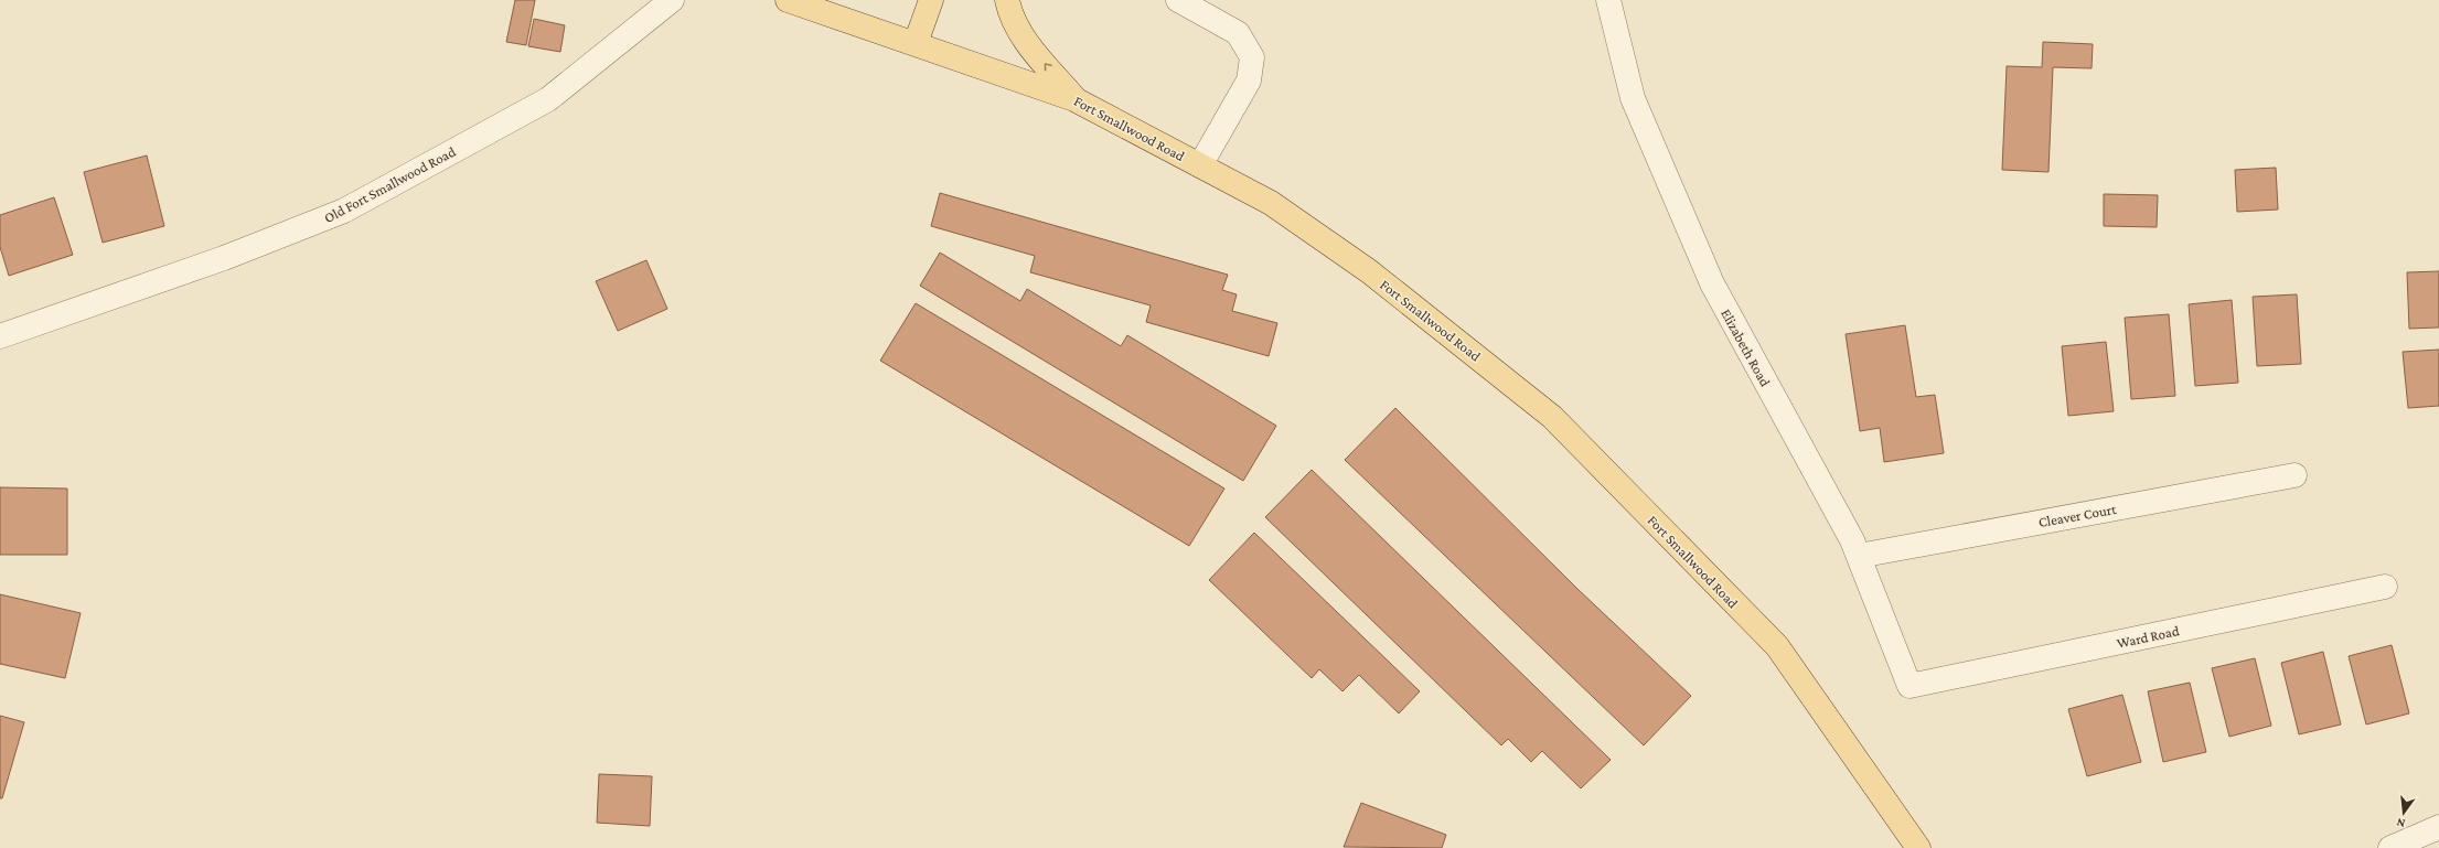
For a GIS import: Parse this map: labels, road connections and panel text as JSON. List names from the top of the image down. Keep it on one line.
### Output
{"streets":{"main road":["Fort Smallwood Road"],"street":["Old Fort Smallwood Road","Elizabeth Road","Cleaver Court","Ward Road"]},"crossings":[["Elizabeth Road","Cleaver Court"],["Elizabeth Road","Ward Road"]],"north":"bottom"}
